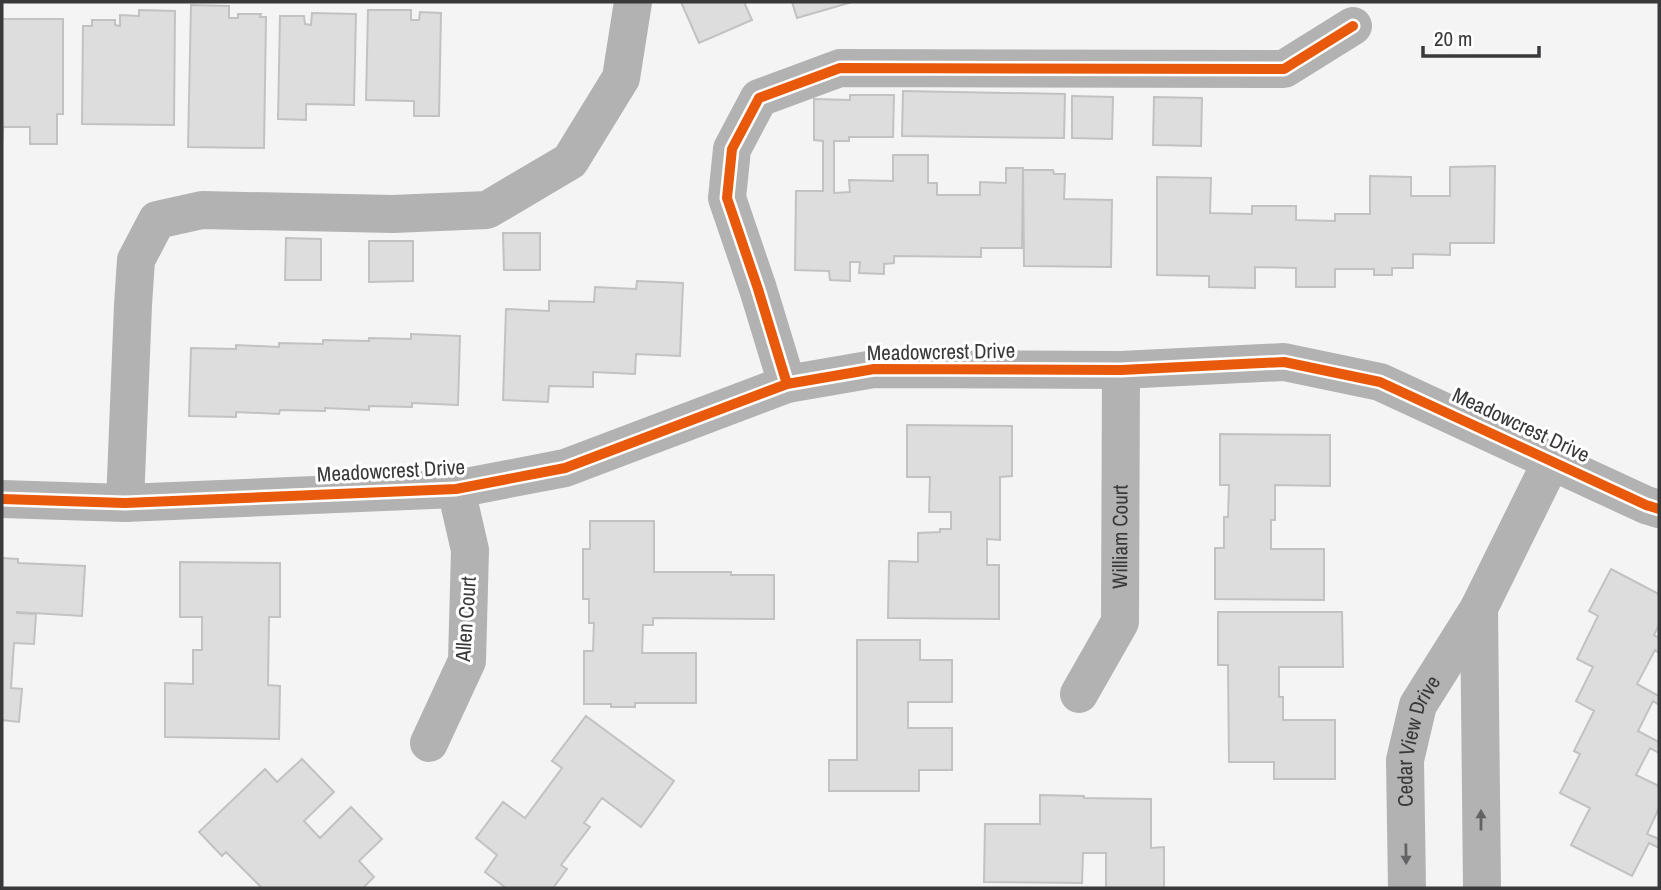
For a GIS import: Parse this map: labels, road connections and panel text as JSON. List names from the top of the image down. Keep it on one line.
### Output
{"streets":{"street":["Meadowcrest Drive","William Court","Allen Court","Cedar View Drive"]},"crossings":[["Meadowcrest Drive","William Court"],["Meadowcrest Drive","Allen Court"],["Meadowcrest Drive","Cedar View Drive"]],"scale_bar":"20 m"}
